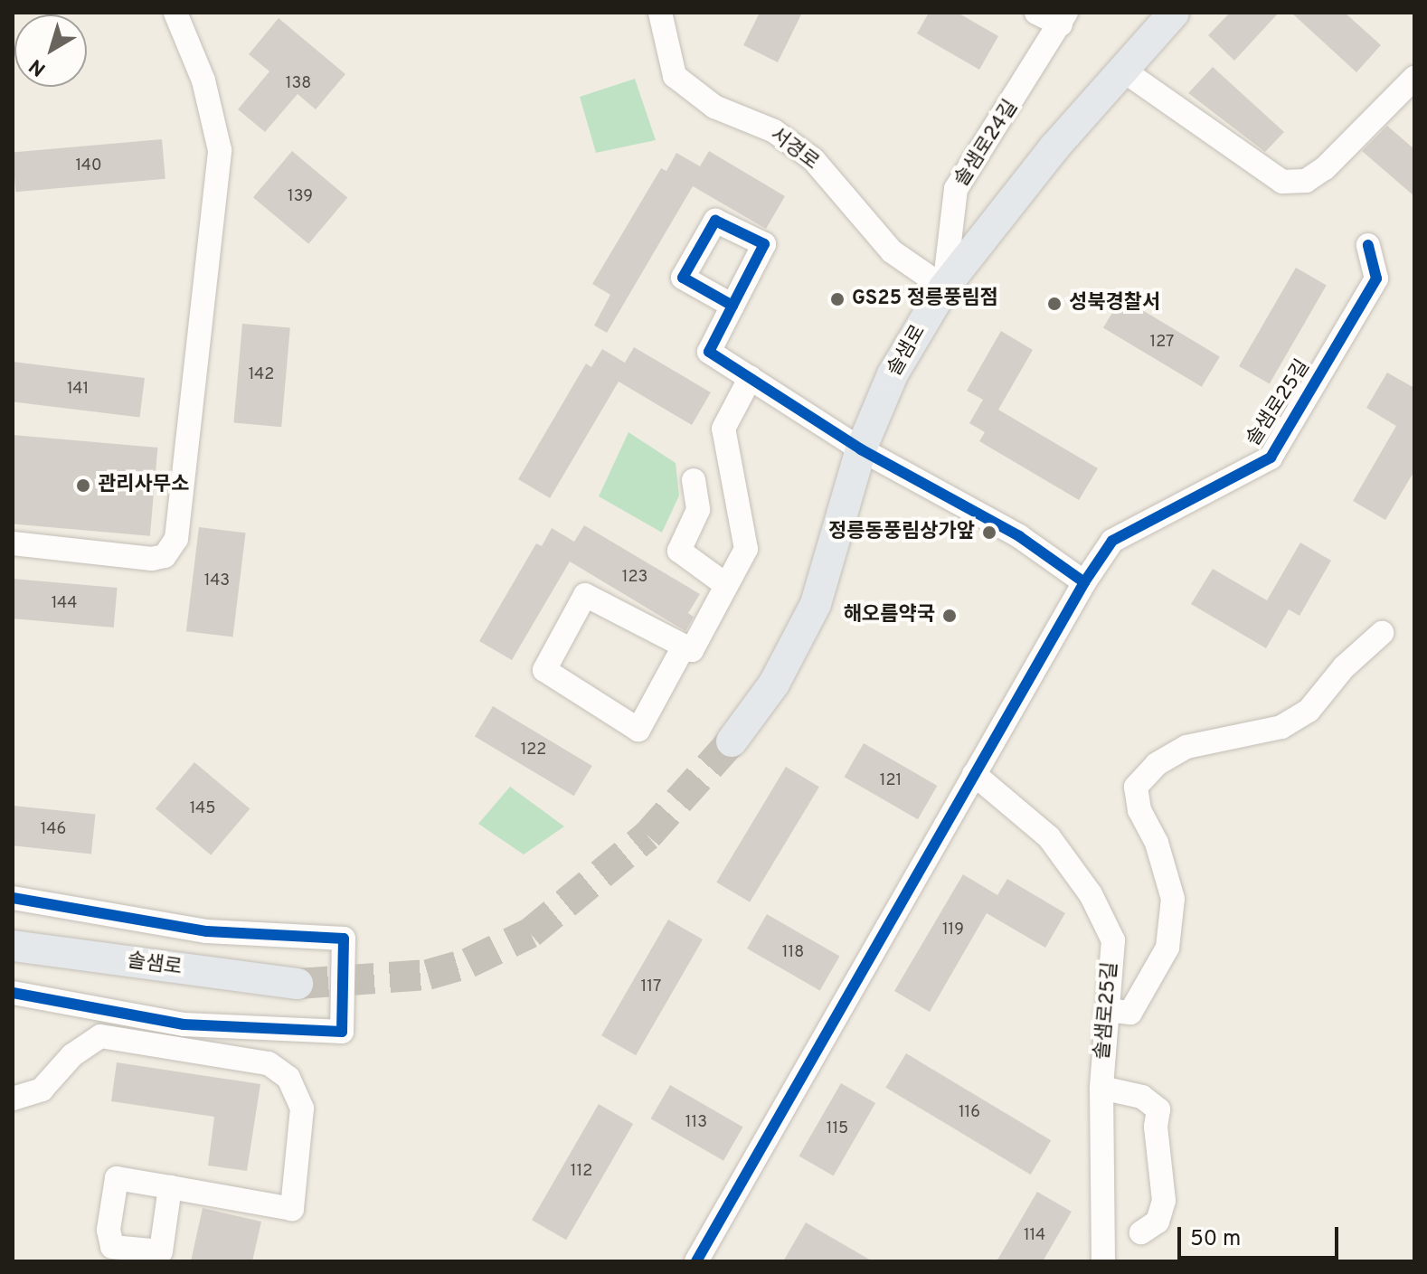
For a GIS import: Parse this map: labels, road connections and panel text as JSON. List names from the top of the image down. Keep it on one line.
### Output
{"streets":{"main road":["솔샘로"],"street":["솔샘로24길","서경로","솔샘로25길"]},"crossings":[["솔샘로24길","서경로"],["솔샘로24길","솔샘로"],["서경로","솔샘로"]],"places":["GS25 정릉풍림점","성북경찰서","관리사무소","정릉동풍림상가앞","해오름약국"],"house_numbers":["138","140","139","127","142","141","123","143","144","122","121","145","146","119","118","117","116","113","115","112","114"],"scale_bar":"50 m","north":"bottom left"}
